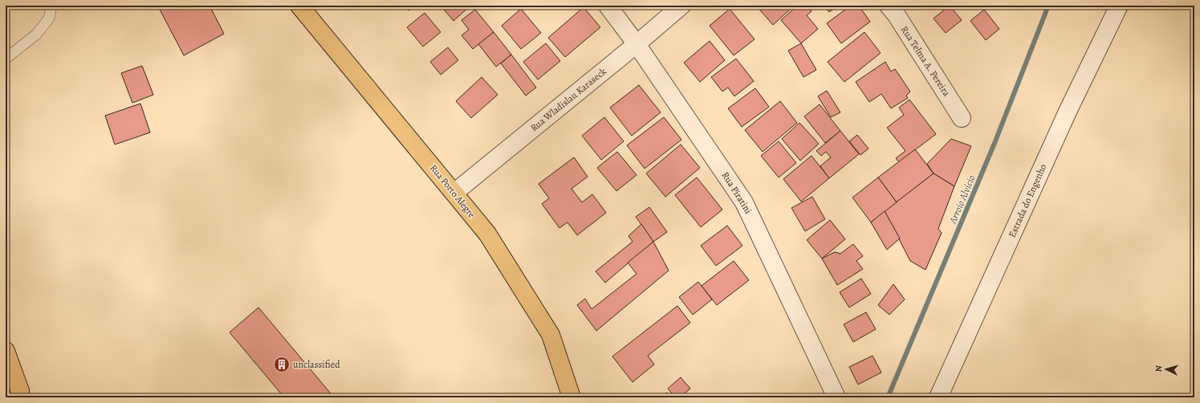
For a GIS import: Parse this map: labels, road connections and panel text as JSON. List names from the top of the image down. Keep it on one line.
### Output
{"streets":{"main road":["Rua Porto Alegre"],"street":["Rua Telma A. Pereira","Rua Wladislau Karaseck","Rua Piratini","Estrada do Engenho"]},"crossings":[["Rua Wladislau Karaseck","Rua Porto Alegre"],["Rua Wladislau Karaseck","Rua Piratini"]],"water":["Arroio Alvício"],"places":{"building":["unclassified"]},"north":"left"}
